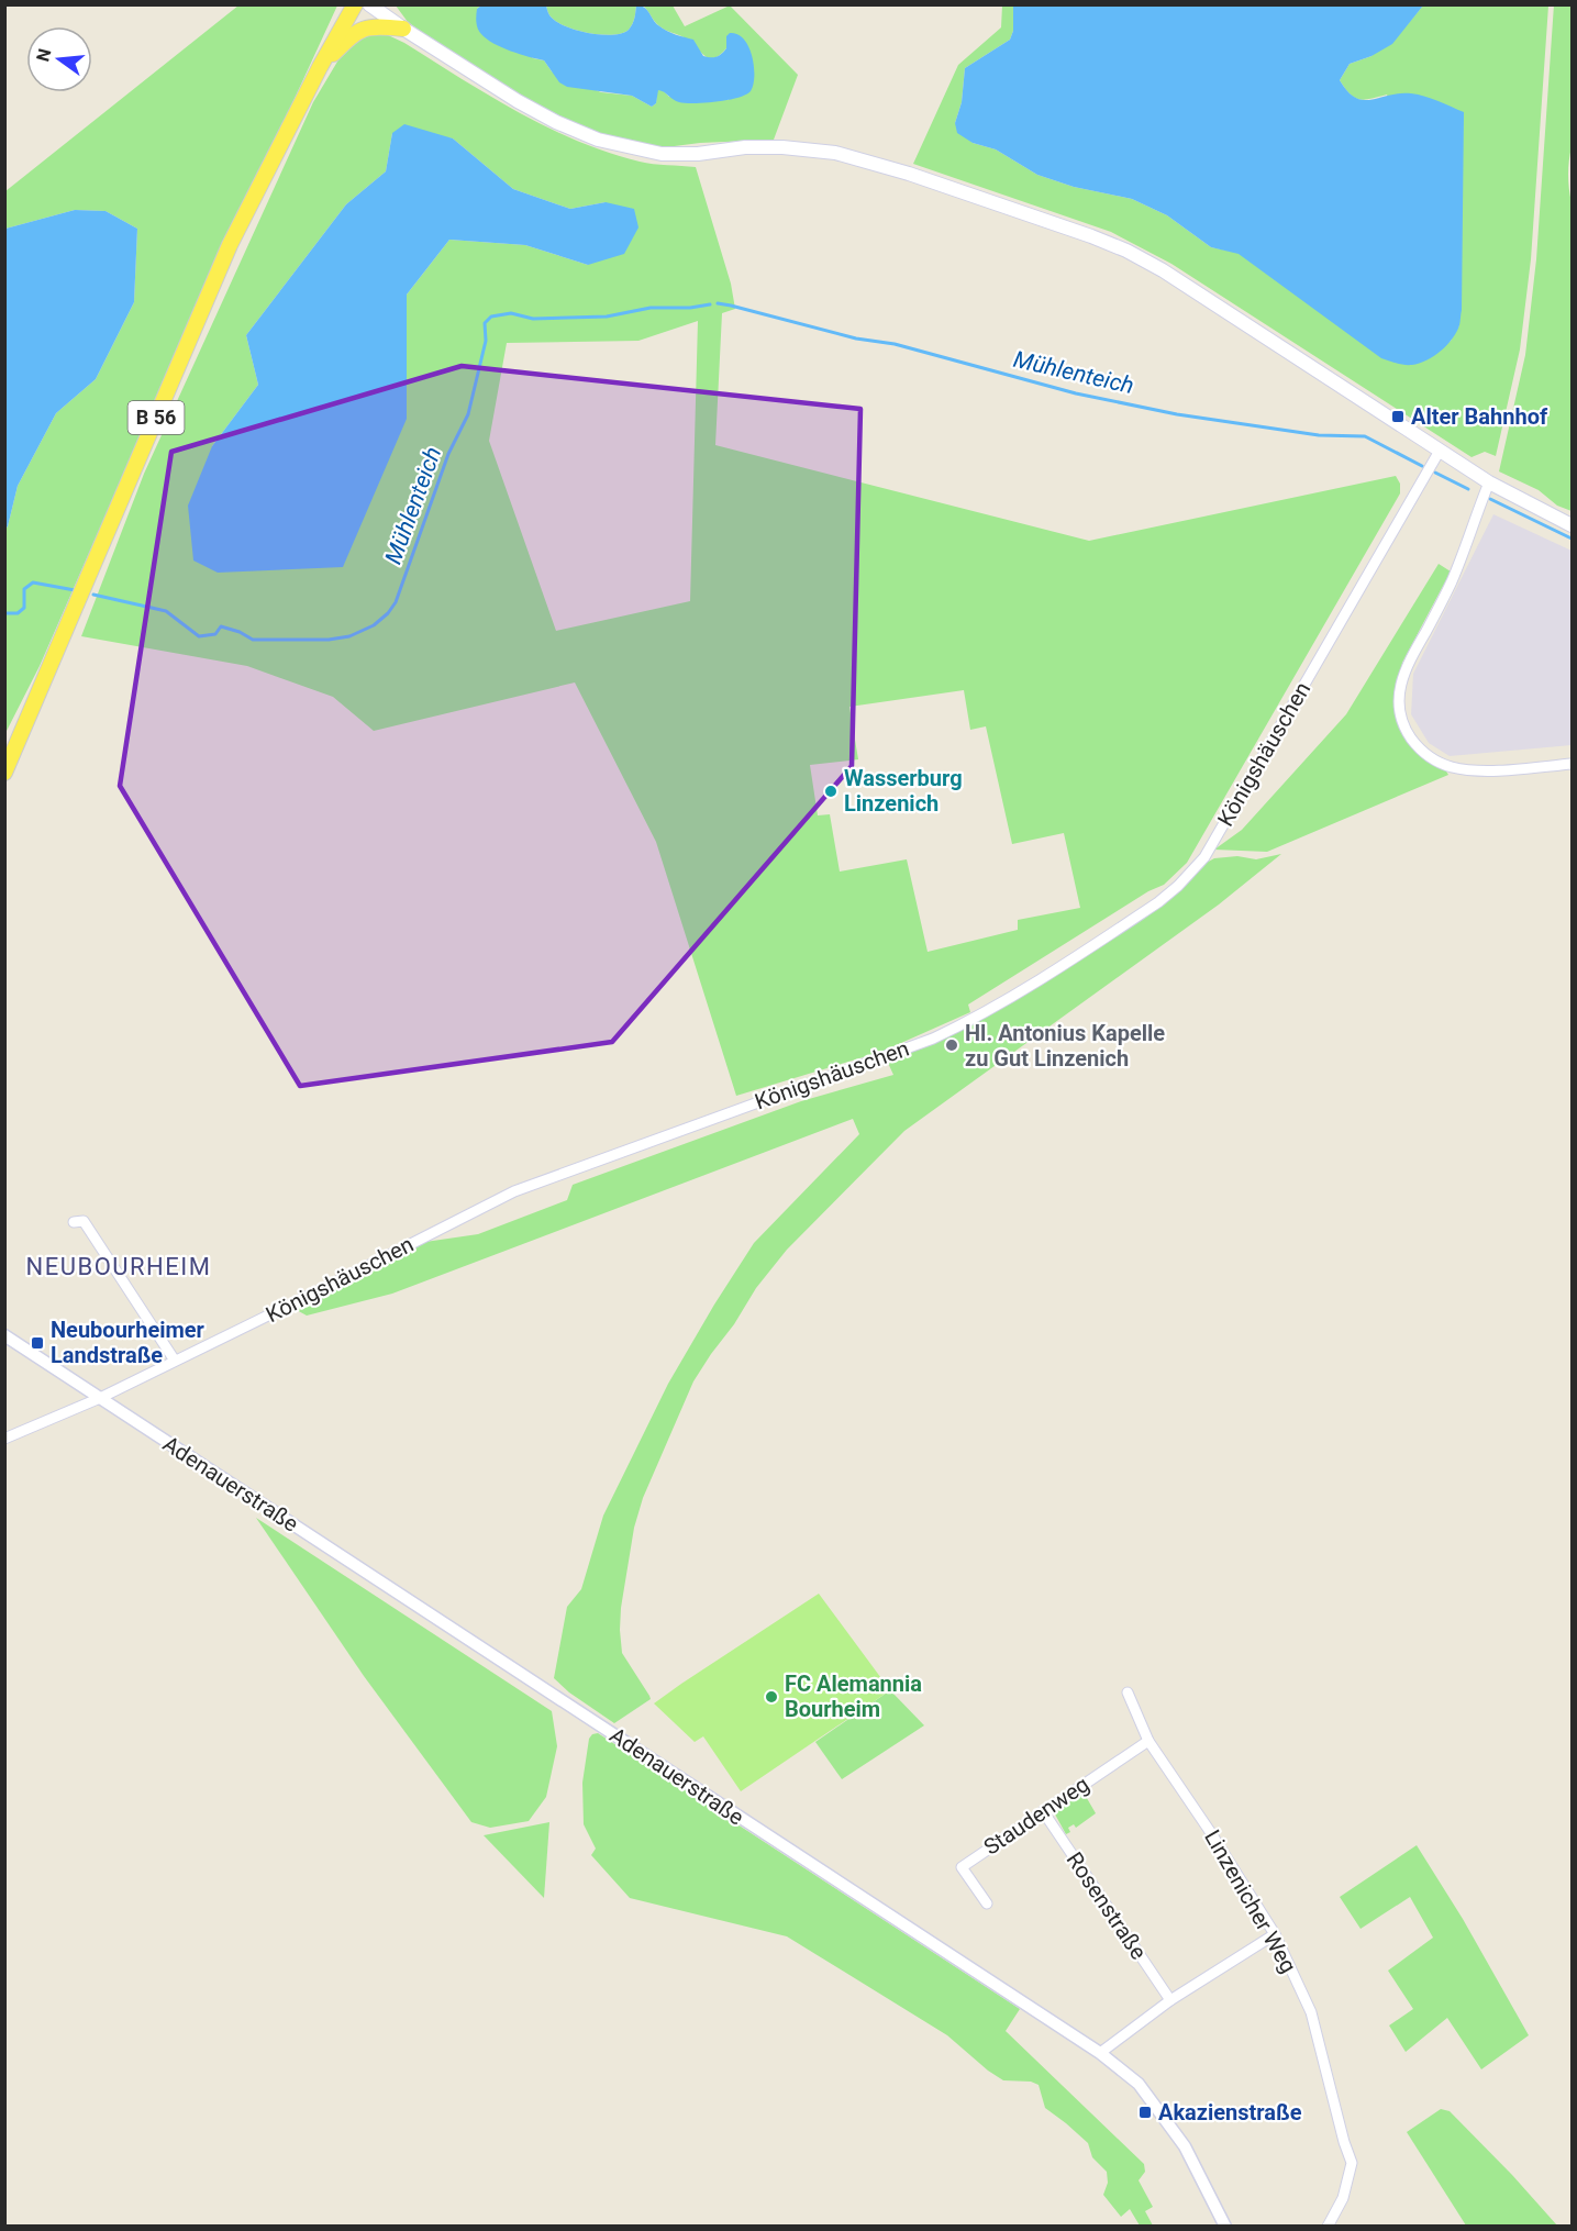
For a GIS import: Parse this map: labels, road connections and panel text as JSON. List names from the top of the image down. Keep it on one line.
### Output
{"streets":{"main road":["B 56"],"street":["Königshäuschen","Adenauerstraße","Staudenweg","Linzenicher Weg","Rosenstraße"]},"crossings":[["Königshäuschen","Adenauerstraße"],["Staudenweg","Linzenicher Weg"],["Staudenweg","Rosenstraße"]],"districts":["NEUBOURHEIM"],"water":["Mühlenteich"],"places":{"transit":["Alter Bahnhof","Neubourheimer Landstraße","Akazienstraße"],"other":["Wasserburg Linzenich","Hl. Antonius Kapelle zu Gut Linzenich","FC Alemannia Bourheim"]},"north":"left"}
